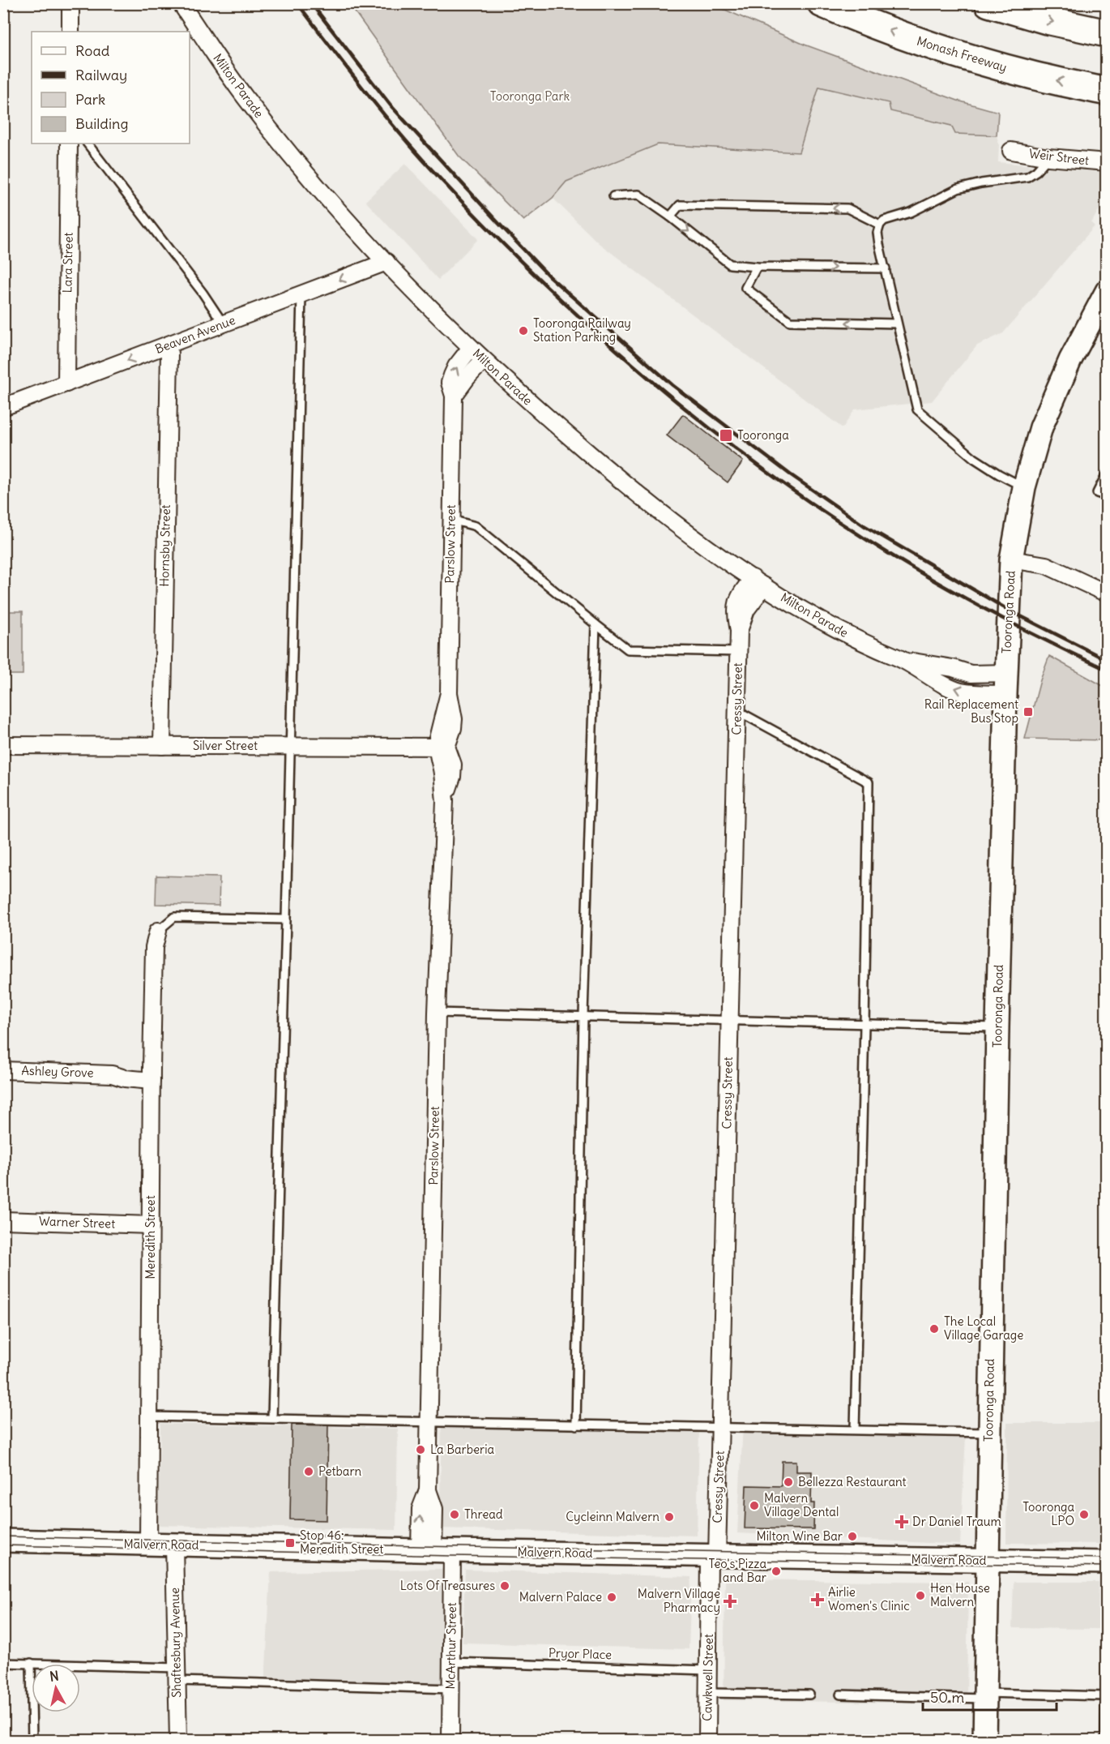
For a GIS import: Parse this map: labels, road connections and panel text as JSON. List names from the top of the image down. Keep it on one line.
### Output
{"streets":{"highway":["Monash Freeway"],"main road":["Tooronga Road","Malvern Road"],"street":["Milton Parade","Weir Street","Lara Street","Beaven Avenue","Parslow Street","Hornsby Street","Cressy Street","Silver Street","Ashley Grove","Warner Street","Meredith Street","Shaftesbury Avenue","McArthur Street","Cawkwell Street"],"lane":["Pryor Place"]},"crossings":[["Milton Parade","Beaven Avenue"],["Milton Parade","Parslow Street"],["Milton Parade","Tooronga Road"],["Milton Parade","Cressy Street"],["Lara Street","Beaven Avenue"],["Beaven Avenue","Hornsby Street"],["Parslow Street","Silver Street"],["Parslow Street","Malvern Road"],["Parslow Street","McArthur Street"],["Hornsby Street","Silver Street"],["Tooronga Road","Malvern Road"],["Cressy Street","Malvern Road"],["Cressy Street","Cawkwell Street"],["Ashley Grove","Meredith Street"],["Warner Street","Meredith Street"],["Meredith Street","Malvern Road"],["Malvern Road","Shaftesbury Avenue"],["Malvern Road","McArthur Street"],["Malvern Road","Cawkwell Street"],["McArthur Street","Pryor Place"],["Pryor Place","Cawkwell Street"]],"one_way":["Beaven Avenue"],"parks":["Tooronga Park"],"places":{"other":["Tooronga Railway Station Parking","The Local Village Garage","La Barberia","Petbarn","Bellezza Restaurant","Malvern Village Dental","Thread","Tooronga LPO","Cycleinn Malvern","Milton Wine Bar","Teo's Pizza and Bar","Lots Of Treasures","Hen House Malvern","Malvern Palace"],"transit":["Tooronga","Rail Replacement Bus Stop","Stop 46: Meredith Street"],"health":["Dr Daniel Traum","Airlie Women's Clinic","Malvern Village Pharmacy"]},"legend":["Road","Railway","Park","Building"],"scale_bar":"50 m","north":"top"}
